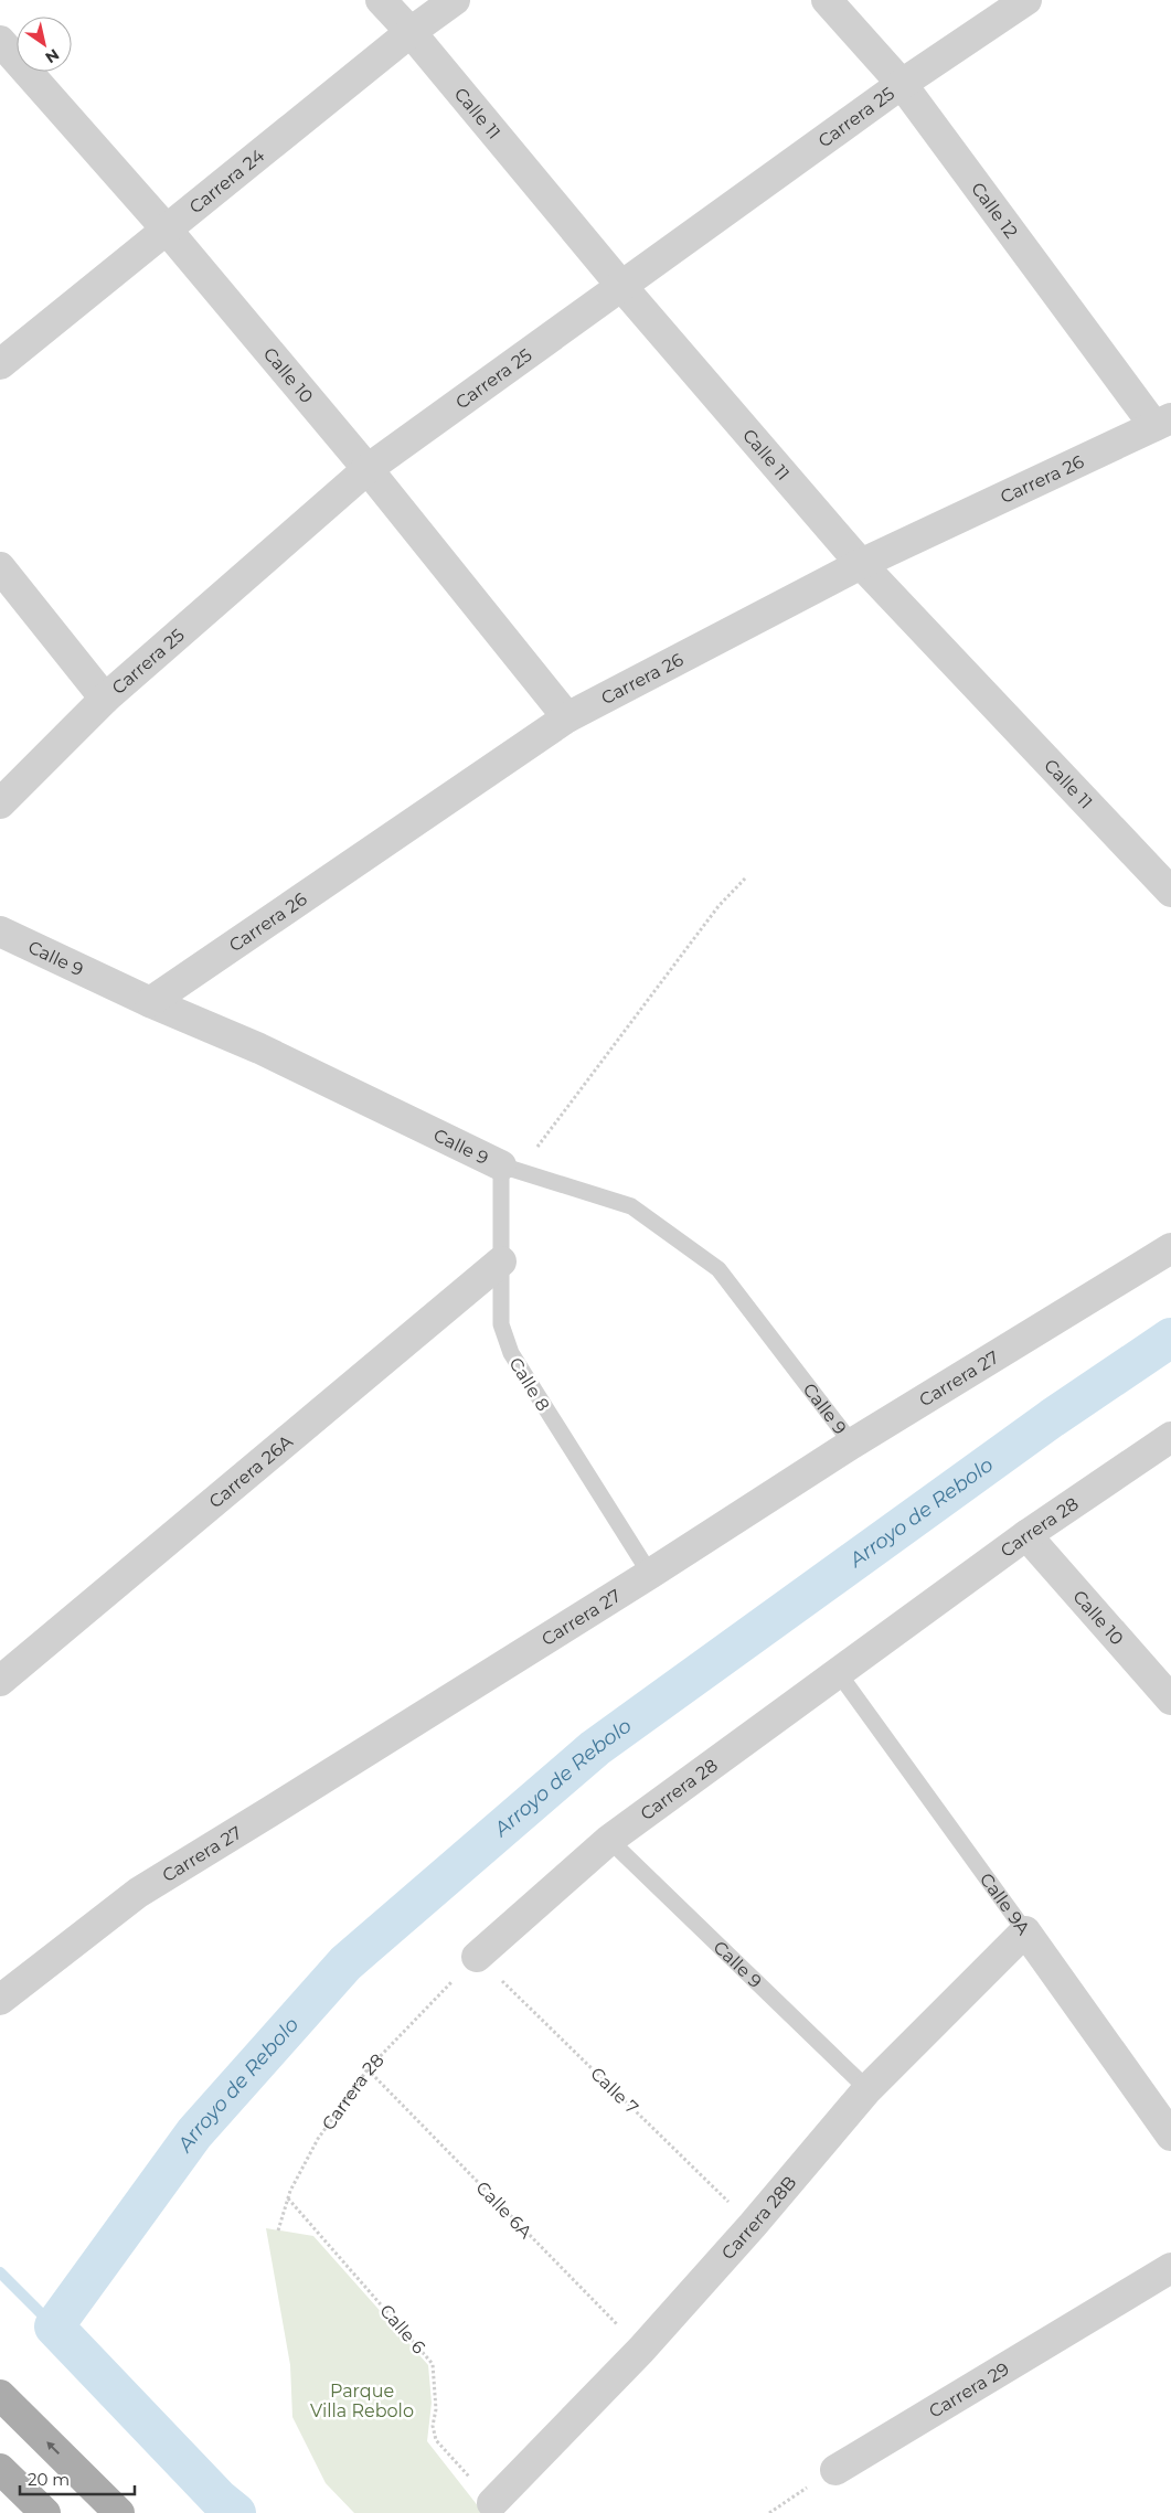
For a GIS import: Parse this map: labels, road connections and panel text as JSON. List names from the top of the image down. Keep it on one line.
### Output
{"streets":{"street":["Calle 11","Carrera 25","Carrera 24","Calle 12","Calle 10","Carrera 26","Calle 9","Carrera 27","Carrera 26A","Carrera 28","Calle 9A","Carrera 28B","Carrera 29"],"lane":["Calle 8"],"path":["Calle 7","Calle 6A","Calle 6"]},"crossings":[["Calle 11","Carrera 25"],["Calle 11","Carrera 24"],["Calle 11","Carrera 26"],["Carrera 25","Calle 12"],["Carrera 25","Calle 10"],["Carrera 24","Calle 10"],["Calle 12","Carrera 26"],["Calle 10","Carrera 26"],["Calle 10","Carrera 28"],["Carrera 26","Calle 9"],["Calle 9","Carrera 27"],["Calle 9","Calle 8"],["Calle 9","Carrera 28"],["Calle 9","Carrera 28B"],["Carrera 27","Calle 8"],["Calle 8","Carrera 26A"],["Carrera 28","Calle 9A"],["Carrera 28","Calle 7"],["Carrera 28","Calle 6A"],["Carrera 28","Calle 6"],["Calle 9A","Carrera 28B"],["Calle 7","Carrera 28B"],["Calle 6A","Carrera 28B"],["Carrera 28B","Calle 6"]],"water":["Arroyo de Rebolo"],"parks":["Parque Villa Rebolo"],"scale_bar":"20 m","north":"bottom right"}
